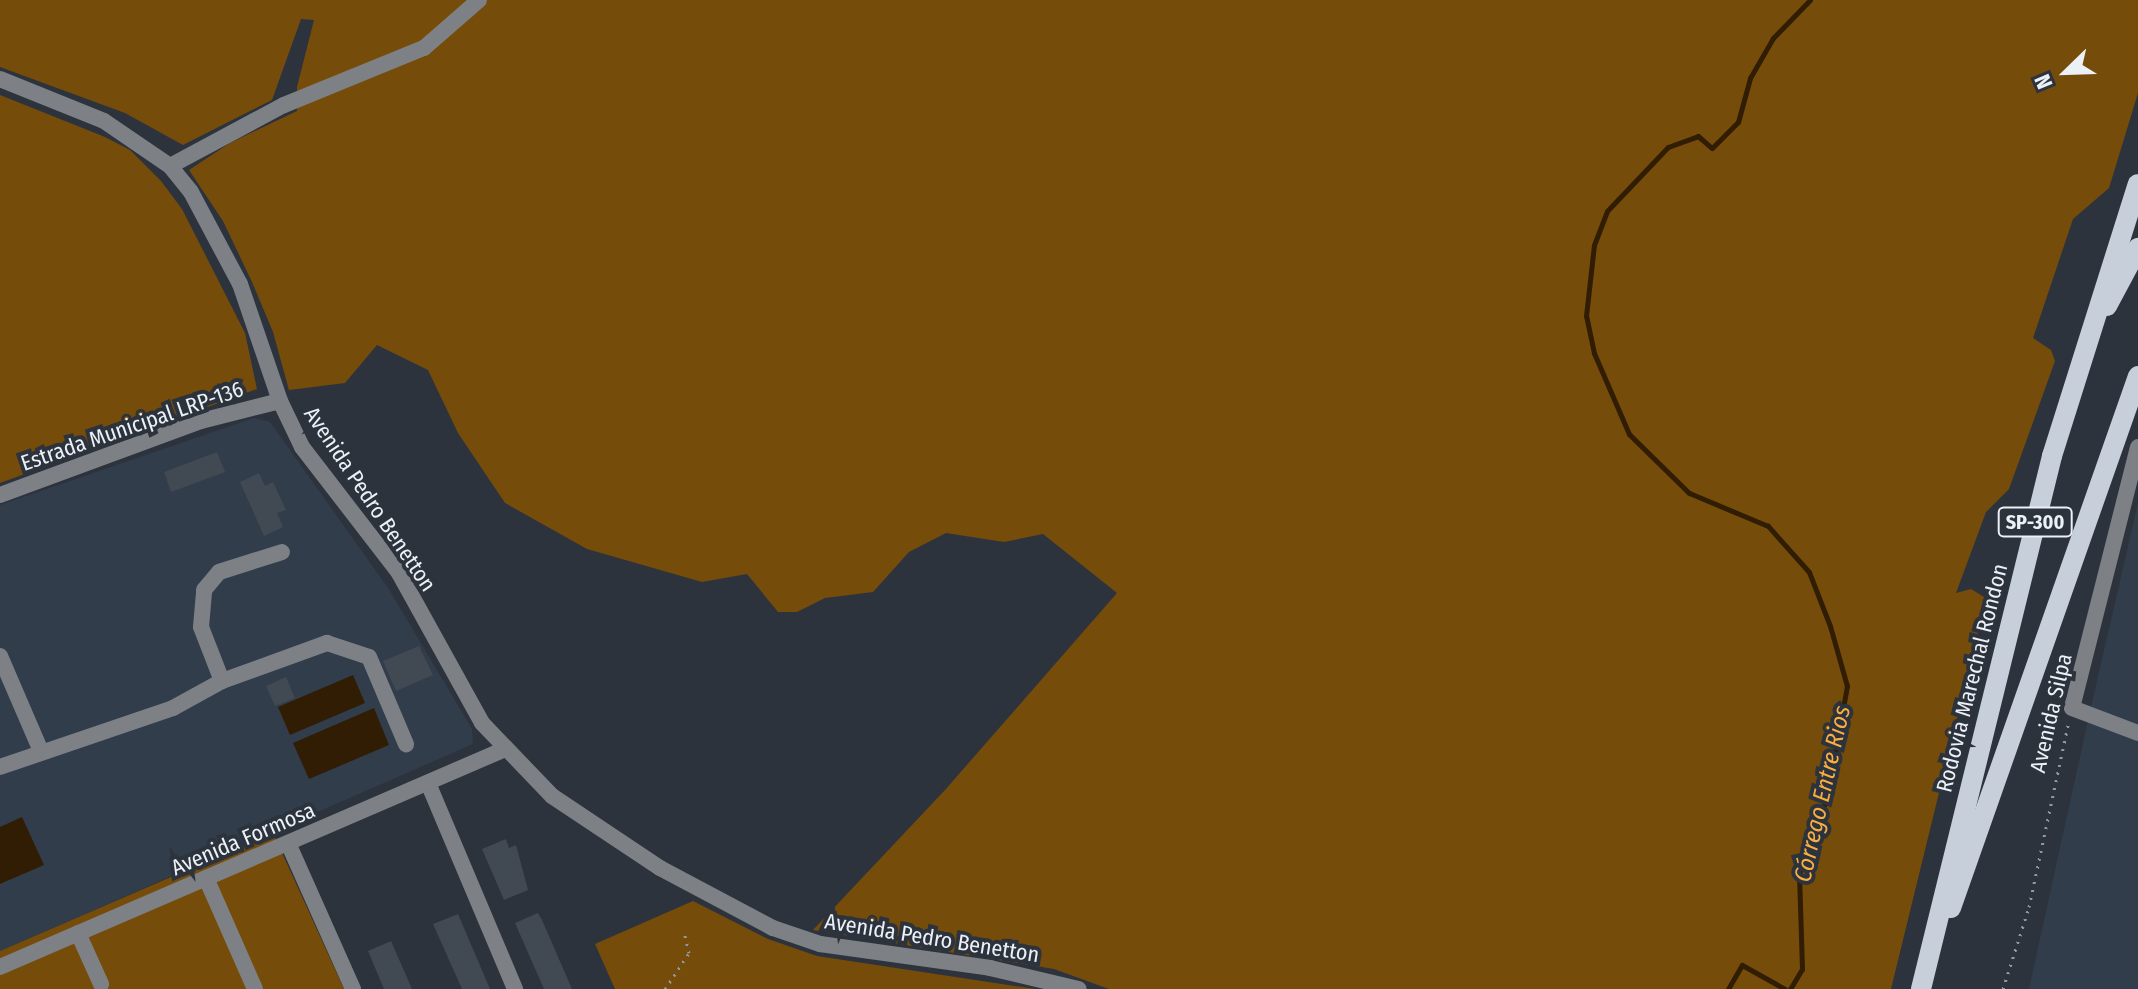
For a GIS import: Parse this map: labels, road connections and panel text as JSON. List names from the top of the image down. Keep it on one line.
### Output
{"streets":{"main road":["SP-300","Rodovia Marechal Rondon"],"street":["Estrada Municipal LRP-136","Avenida Pedro Benetton","Avenida Silpa","Avenida Formosa"]},"crossings":[["Estrada Municipal LRP-136","Avenida Pedro Benetton"],["Avenida Pedro Benetton","Avenida Formosa"]],"water":["Córrego Entre Rios"],"north":"bottom left"}
